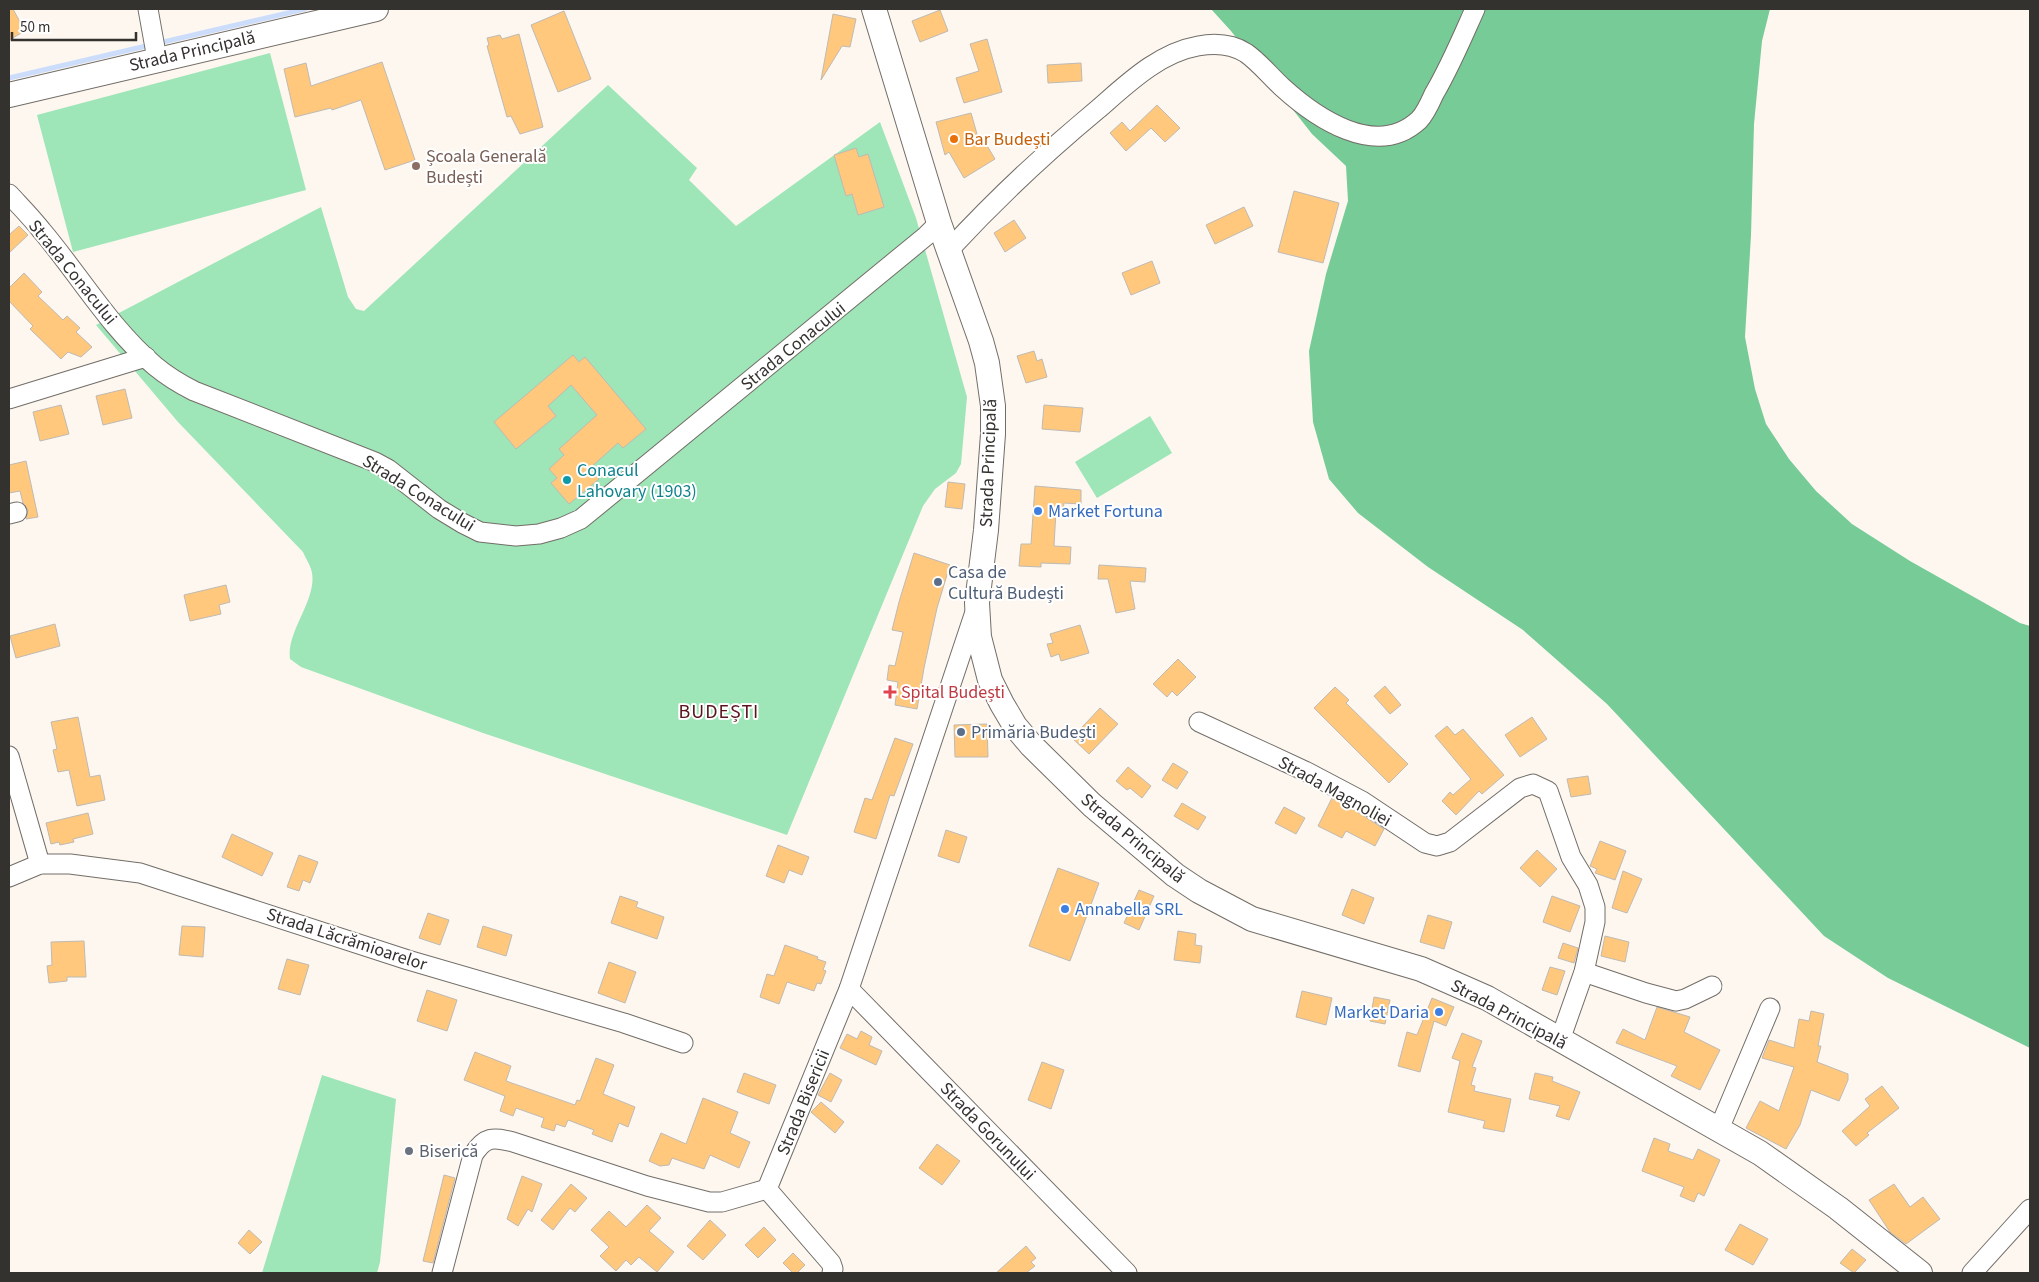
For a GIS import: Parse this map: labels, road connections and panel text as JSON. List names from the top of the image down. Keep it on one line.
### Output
{"streets":{"main road":["Strada Principală"],"street":["Strada Conacului","Strada Magnoliei","Strada Lăcrămioarelor","Strada Bisericii","Strada Gorunului"]},"crossings":[["Strada Principală","Strada Conacului"],["Strada Principală","Strada Magnoliei"],["Strada Principală","Strada Bisericii"],["Strada Bisericii","Strada Gorunului"]],"districts":["BUDEȘTI"],"places":{"other":["Bar Budești","Școala Generală Budești","Conacul Lahovary (1903)","Market Fortuna","Casa de Cultură Budești","Primăria Budești","Annabella SRL","Market Daria","Biserică"],"health":["Spital Budești"]},"scale_bar":"50 m"}
